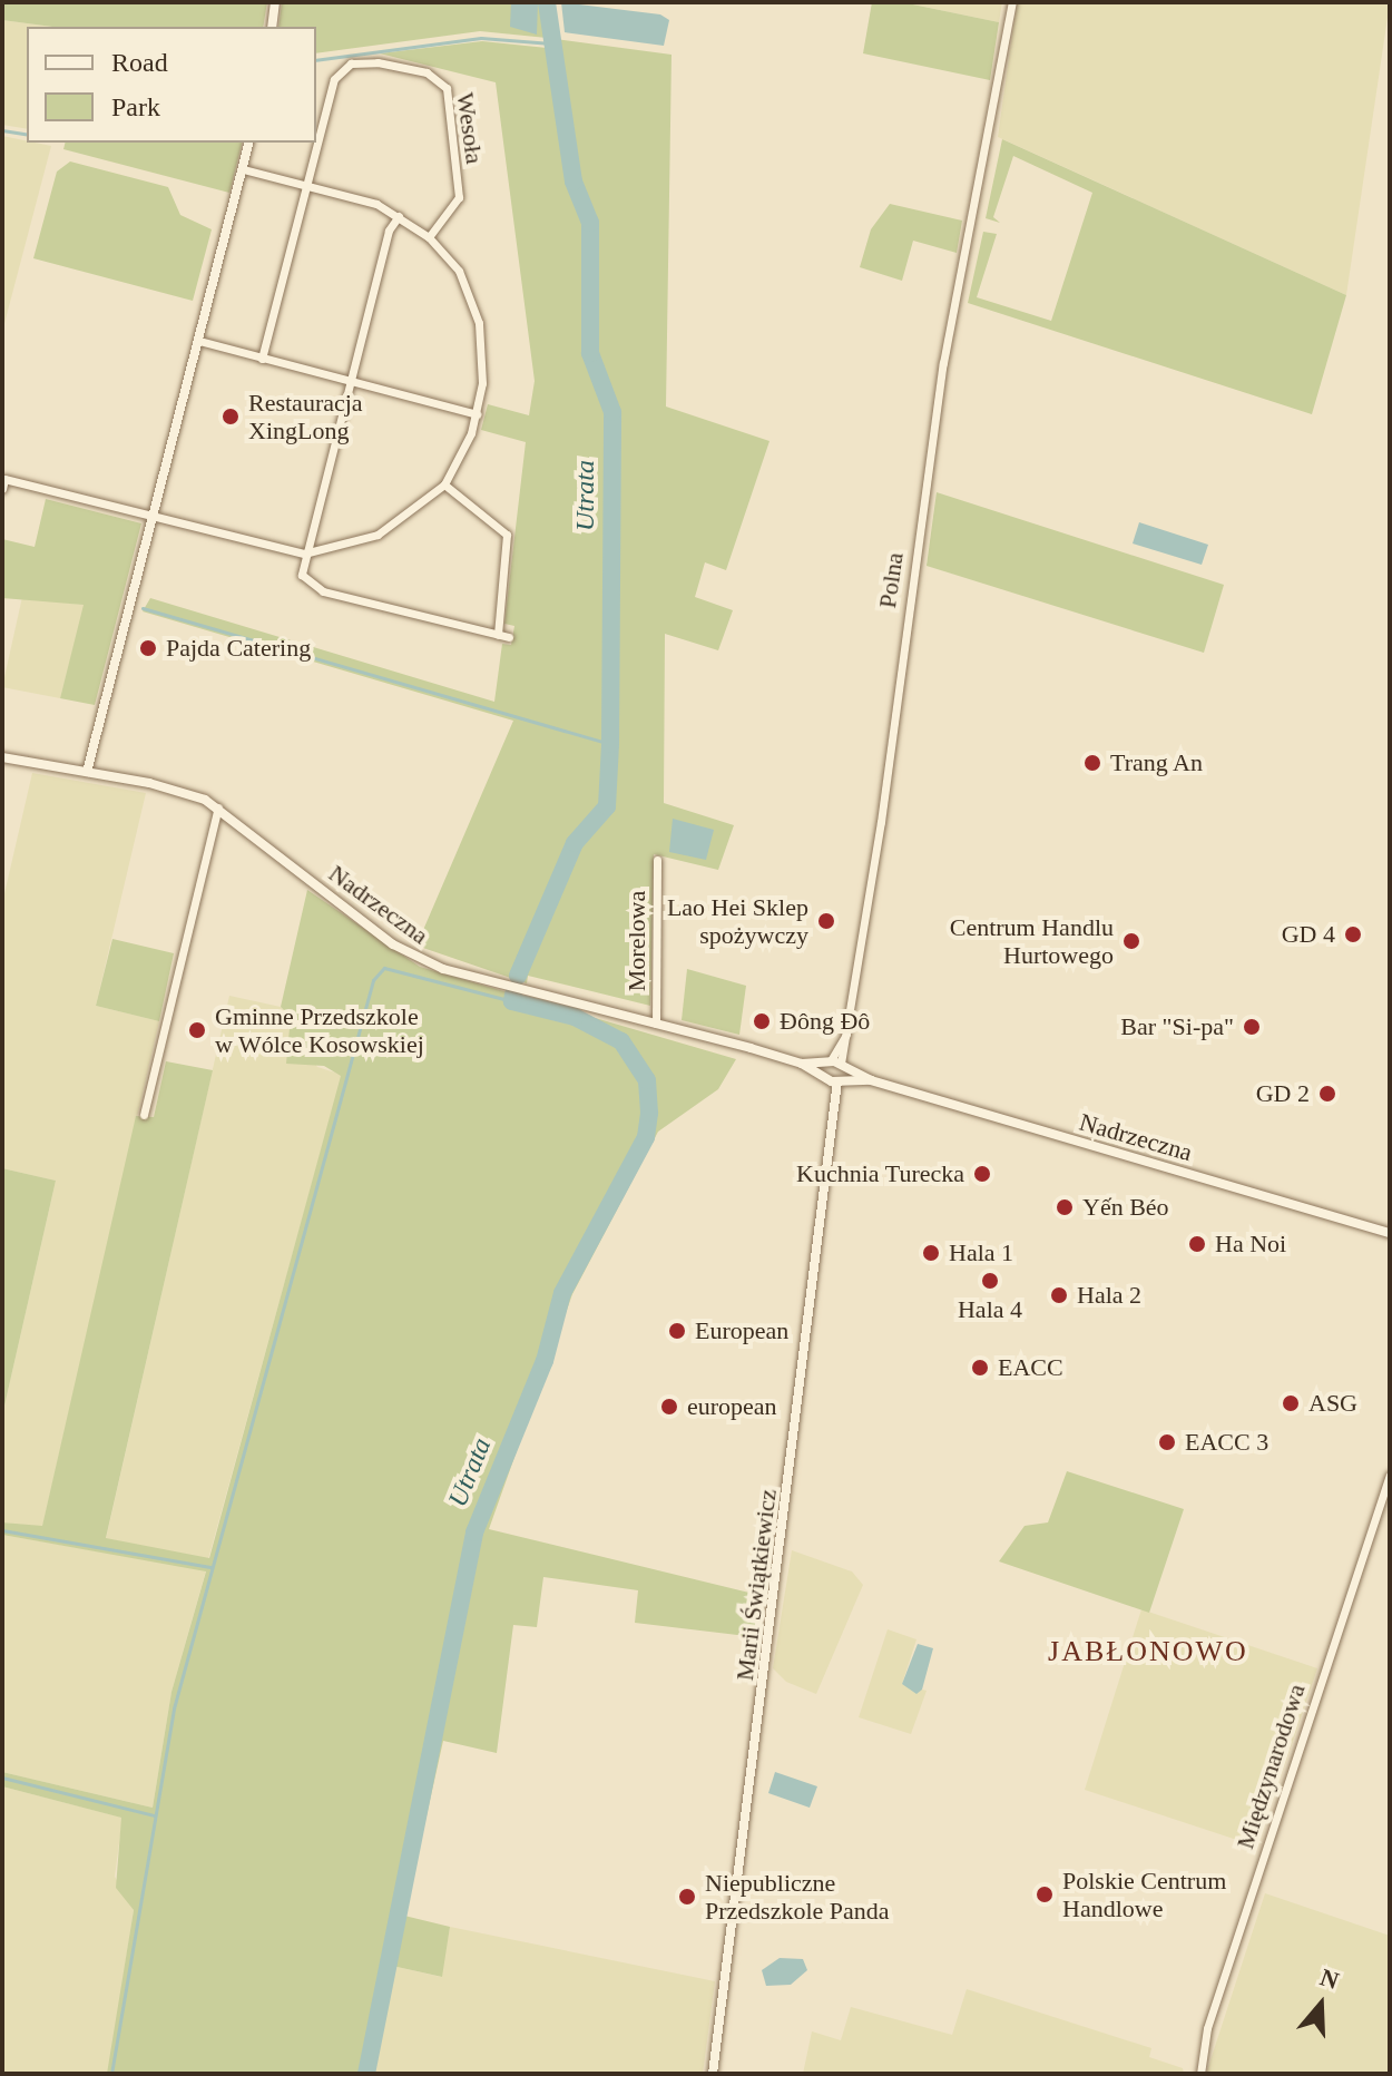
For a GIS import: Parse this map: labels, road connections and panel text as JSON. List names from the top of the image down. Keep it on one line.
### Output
{"streets":{"street":["Wesoła","Polna","Nadrzeczna","Morelowa","Marii Świątkiewicz","Międzynarodowa"]},"crossings":[["Polna","Nadrzeczna"],["Polna","Marii Świątkiewicz"],["Nadrzeczna","Morelowa"],["Nadrzeczna","Marii Świątkiewicz"]],"districts":["JABŁONOWO"],"water":["Utrata"],"places":["Restauracja XingLong","Pajda Catering","Trang An","Lao Hei Sklep spożywczy","GD 4","Centrum Handlu Hurtowego","Đông Đô","Bar \"Si-pa\"","Gminne Przedszkole w Wólce Kosowskiej","GD 2","Kuchnia Turecka","Yến Béo","Ha Noi","Hala 1","Hala 4","Hala 2","European","EACC","ASG","european","EACC 3","Polskie Centrum Handlowe","Niepubliczne Przedszkole Panda"],"legend":["Road","Park"],"north":"top"}
